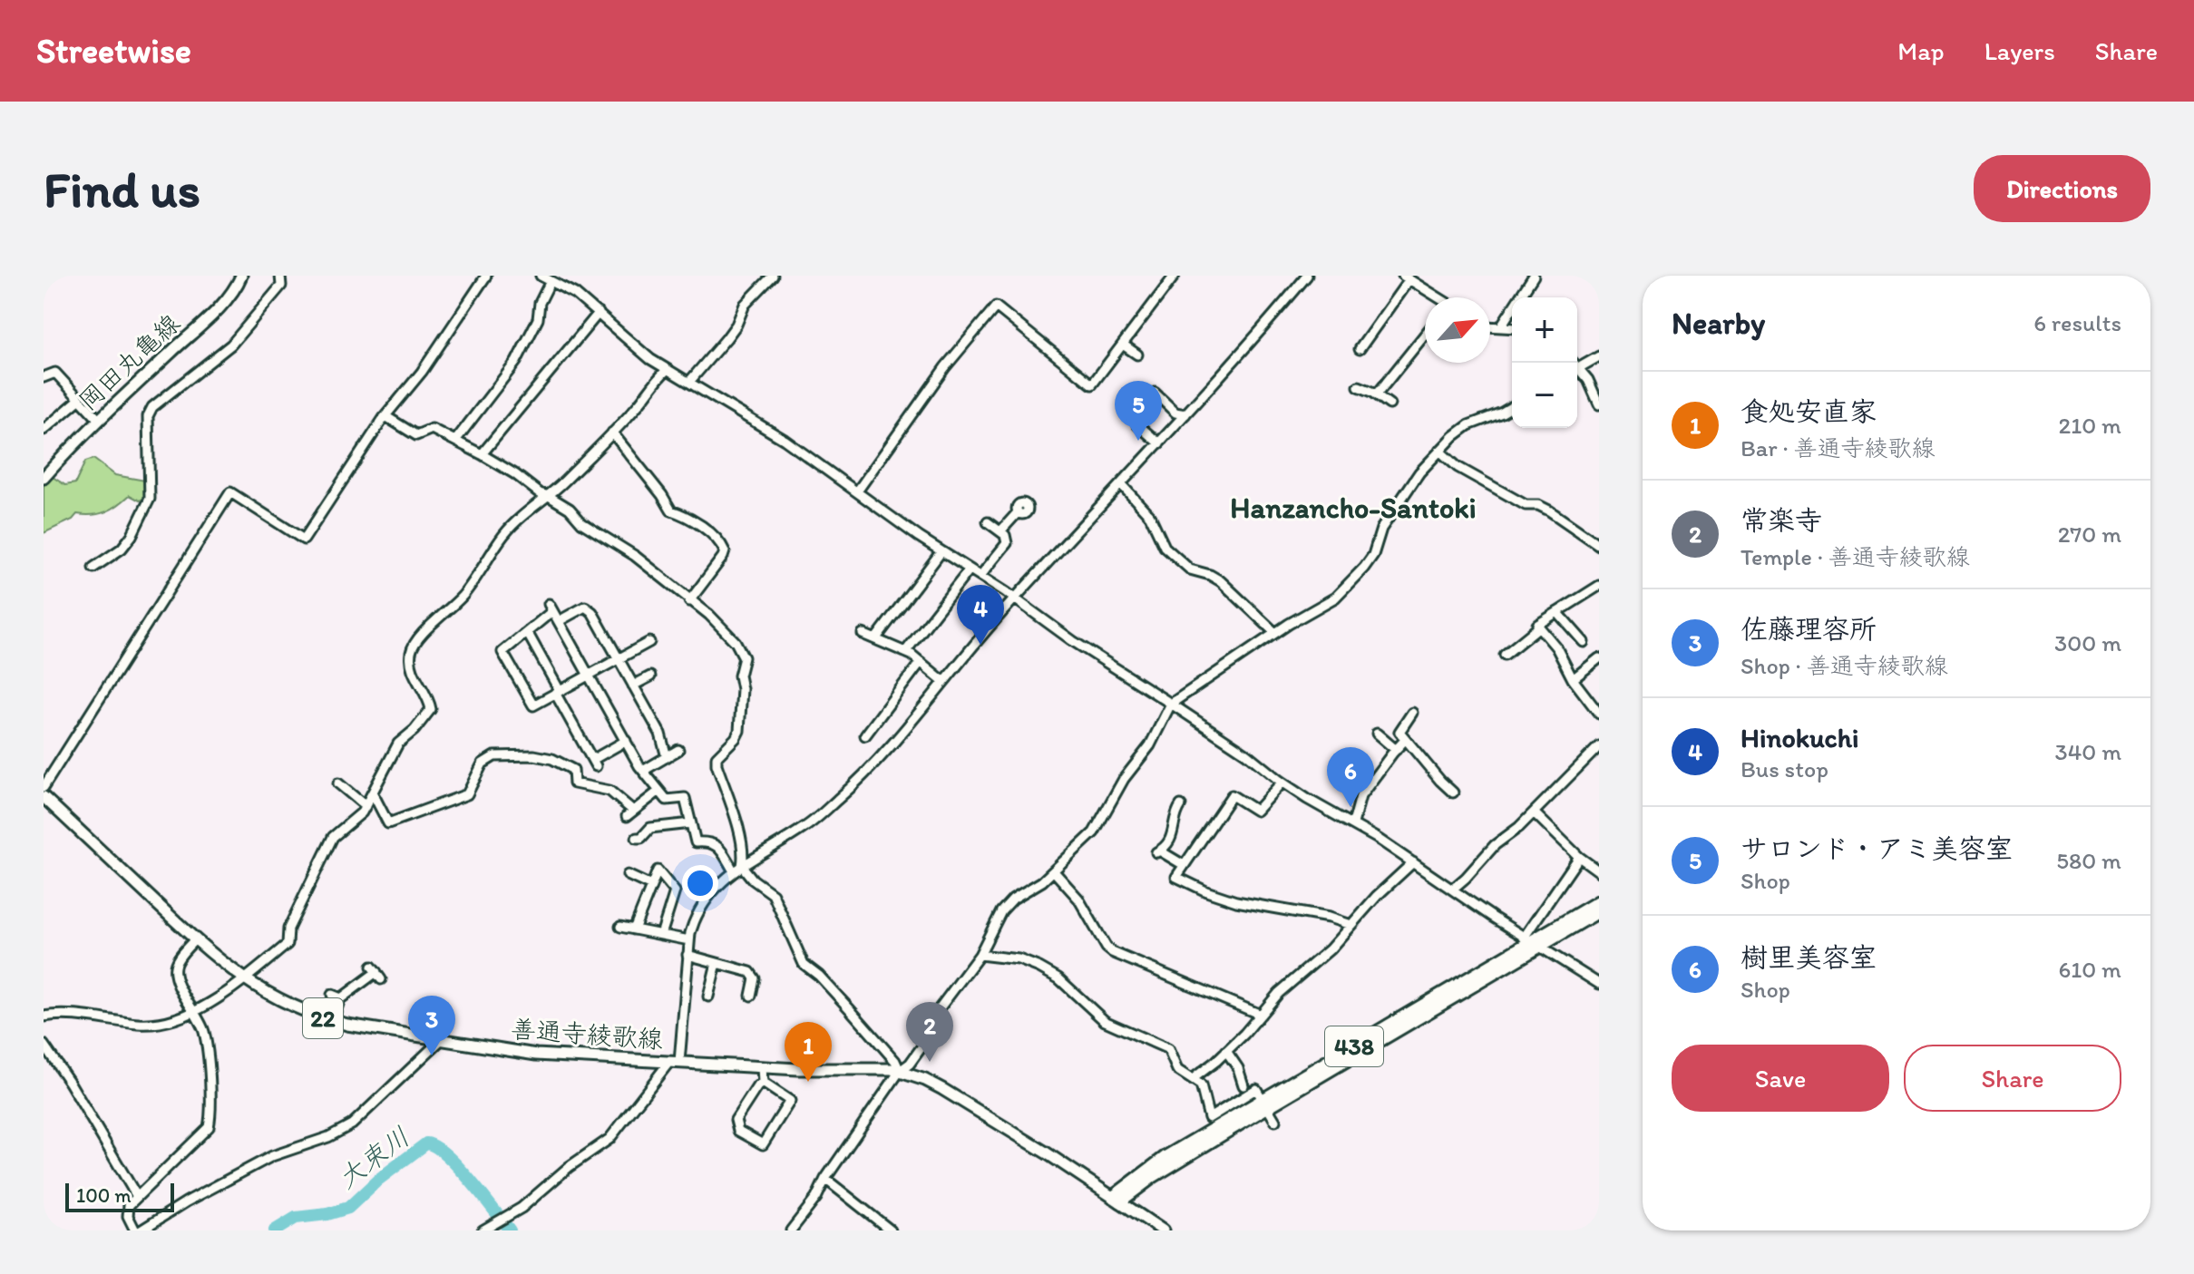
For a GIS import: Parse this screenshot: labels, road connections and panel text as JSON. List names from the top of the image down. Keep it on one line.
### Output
{"streets":{"highway":["438"],"main road":["岡田丸亀線","22","善通寺綾歌線"]},"crossings":[["善通寺綾歌線","438"]],"districts":["Hanzancho-Santoki"],"water":["大束川"],"scale_bar":"100 m","north":"top right","page":{"header":"Streetwise","nav":["Map","Layers","Share"],"buttons":["Directions",["Save","Share"]],"title":"Find us","heading":["Nearby","6 results"],"map_buttons":["+","−"],"list":[{"mark":"1","name":"食処安直家","note":"Bar · 善通寺綾歌線","value":"210 m"},{"mark":"2","name":"常楽寺","note":"Temple · 善通寺綾歌線","value":"270 m"},{"mark":"3","name":"佐藤理容所","note":"Shop · 善通寺綾歌線","value":"300 m"},{"mark":"4","name":"Hinokuchi","note":"Bus stop","value":"340 m"},{"mark":"5","name":"サロンド・アミ美容室","note":"Shop","value":"580 m"},{"mark":"6","name":"樹里美容室","note":"Shop","value":"610 m"}],"pins":["5","4","6","3","2","1"],"scale":"100 m"}}
